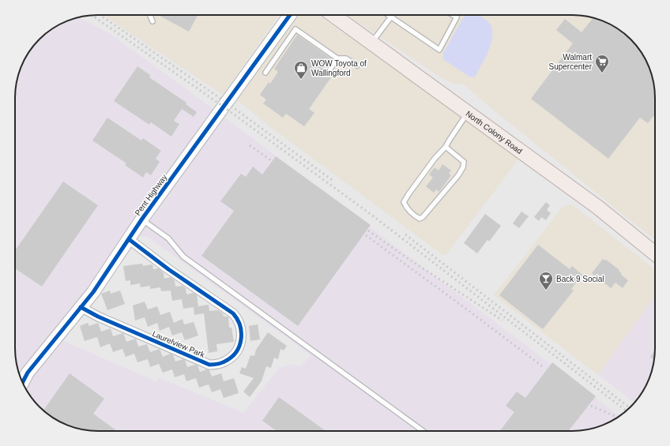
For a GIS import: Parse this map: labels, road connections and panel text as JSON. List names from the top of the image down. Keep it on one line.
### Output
{"streets":{"main road":["North Colony Road"],"street":["Pent Highway","Laurelview Park"]},"crossings":[["Pent Highway","Laurelview Park"]],"places":{"supermarket":["Walmart Supercenter"],"shop":["WOW Toyota of Wallingford"],"bar":["Back 9 Social"]}}
